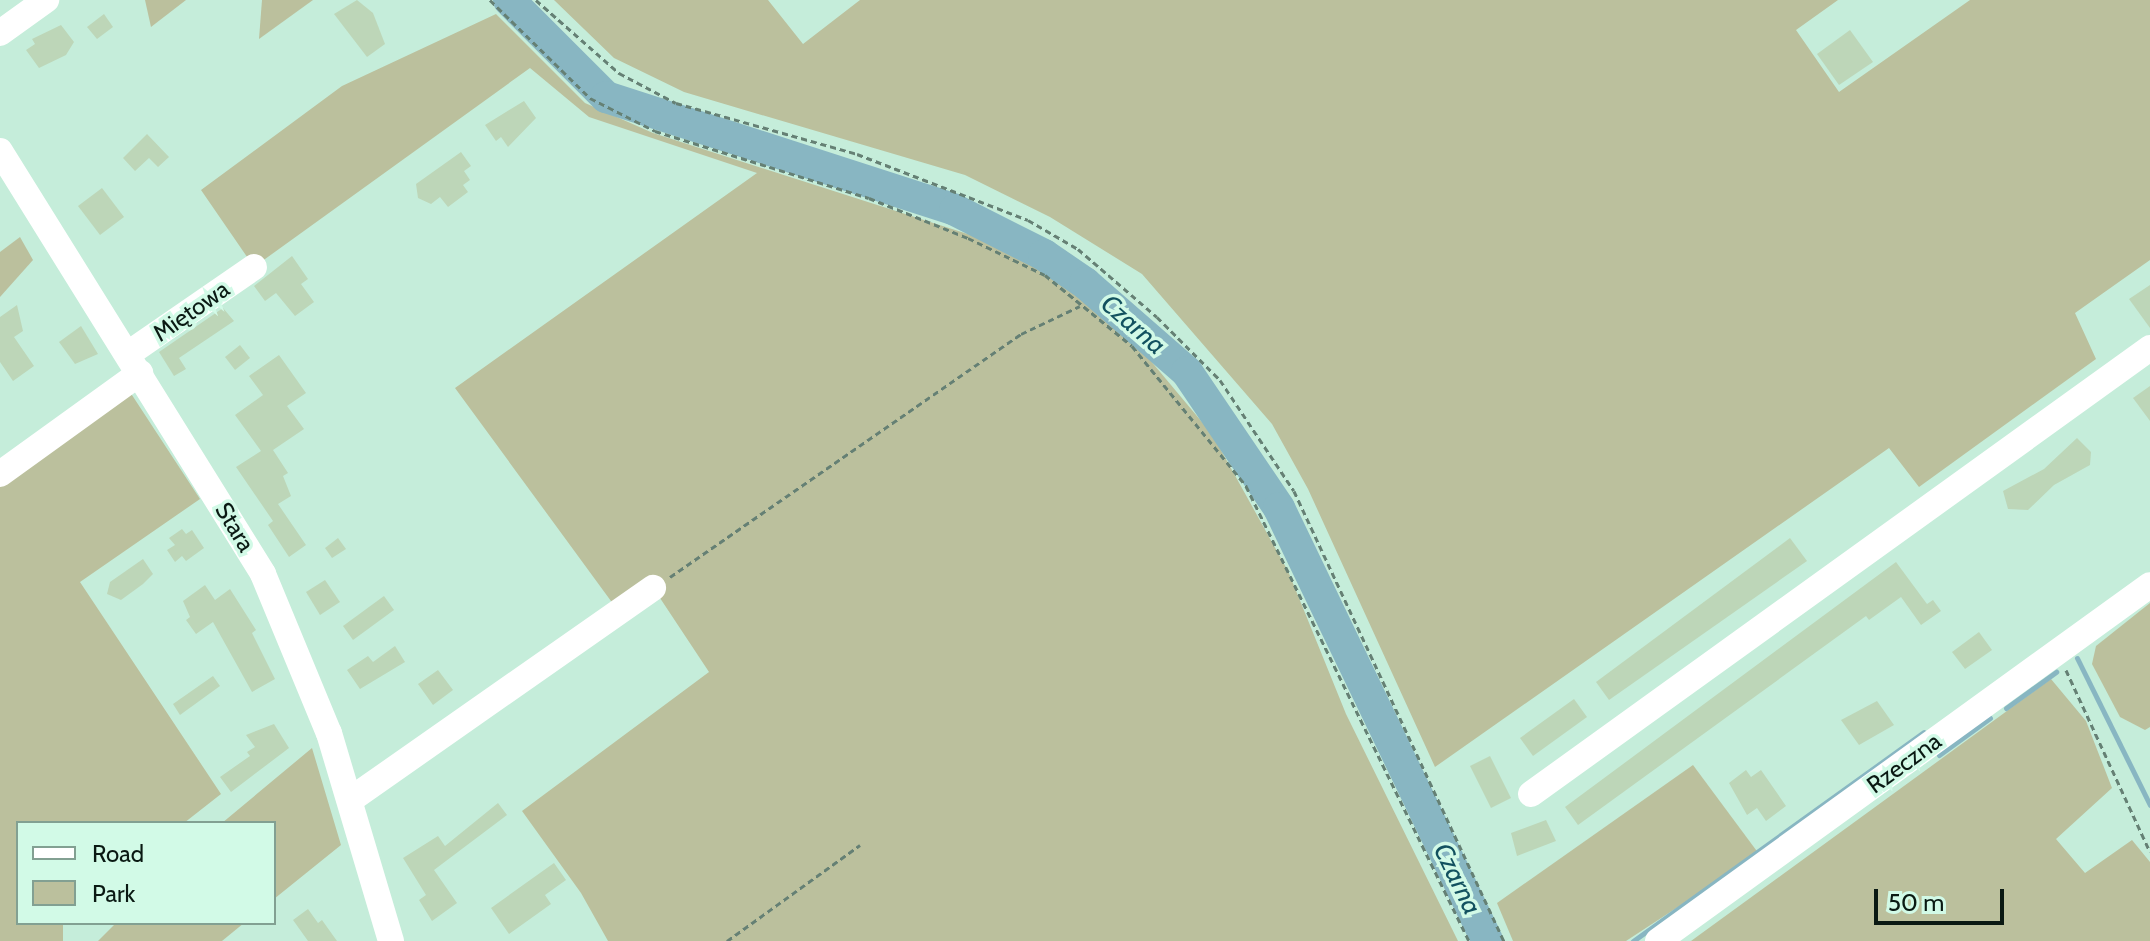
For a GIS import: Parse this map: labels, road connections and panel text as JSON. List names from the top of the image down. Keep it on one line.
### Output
{"streets":{"street":["Miętowa","Stara","Rzeczna"]},"crossings":[["Miętowa","Stara"]],"water":["Czarna"],"legend":["Road","Park"],"scale_bar":"50 m"}
